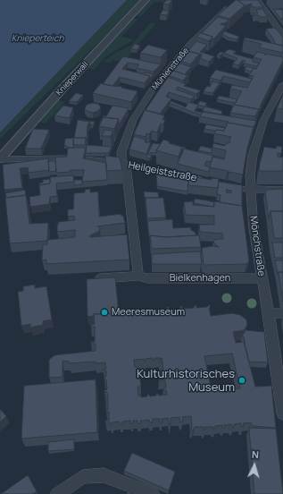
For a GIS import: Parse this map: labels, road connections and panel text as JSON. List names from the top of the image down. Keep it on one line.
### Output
{"streets":{"street":["Mühlenstraße","Knieperwall","Heilgeiststraße","Mönchstraße","Bielkenhagen"]},"crossings":[["Mühlenstraße","Heilgeiststraße"],["Mönchstraße","Bielkenhagen"]],"water":["Knieperteich"],"places":["Meeresmuseum","Kulturhistorisches Museum"],"north":"top"}
